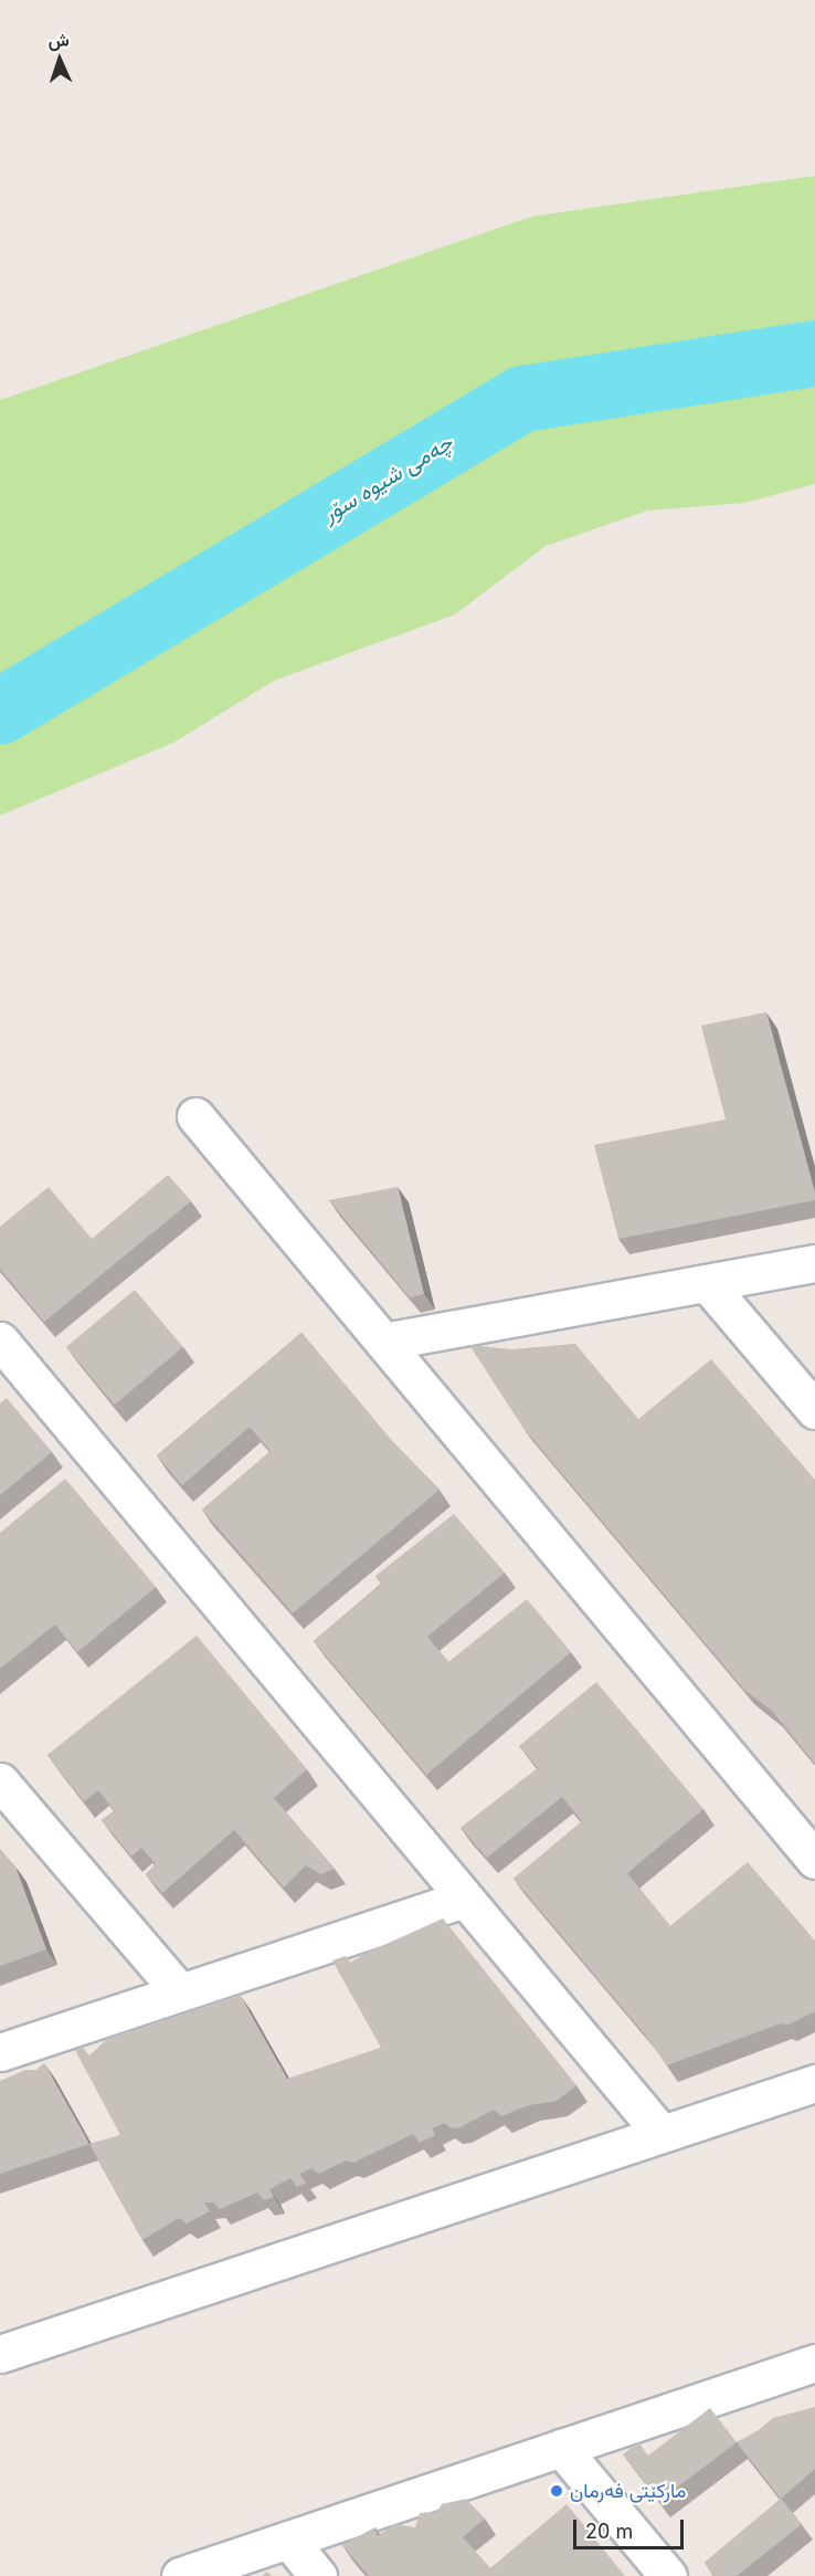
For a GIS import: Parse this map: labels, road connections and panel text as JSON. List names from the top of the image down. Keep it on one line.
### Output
{"water":["چەمی شیوە سۆر"],"places":["مارکێتی فەرمان"],"scale_bar":"20 m","north":"top"}
